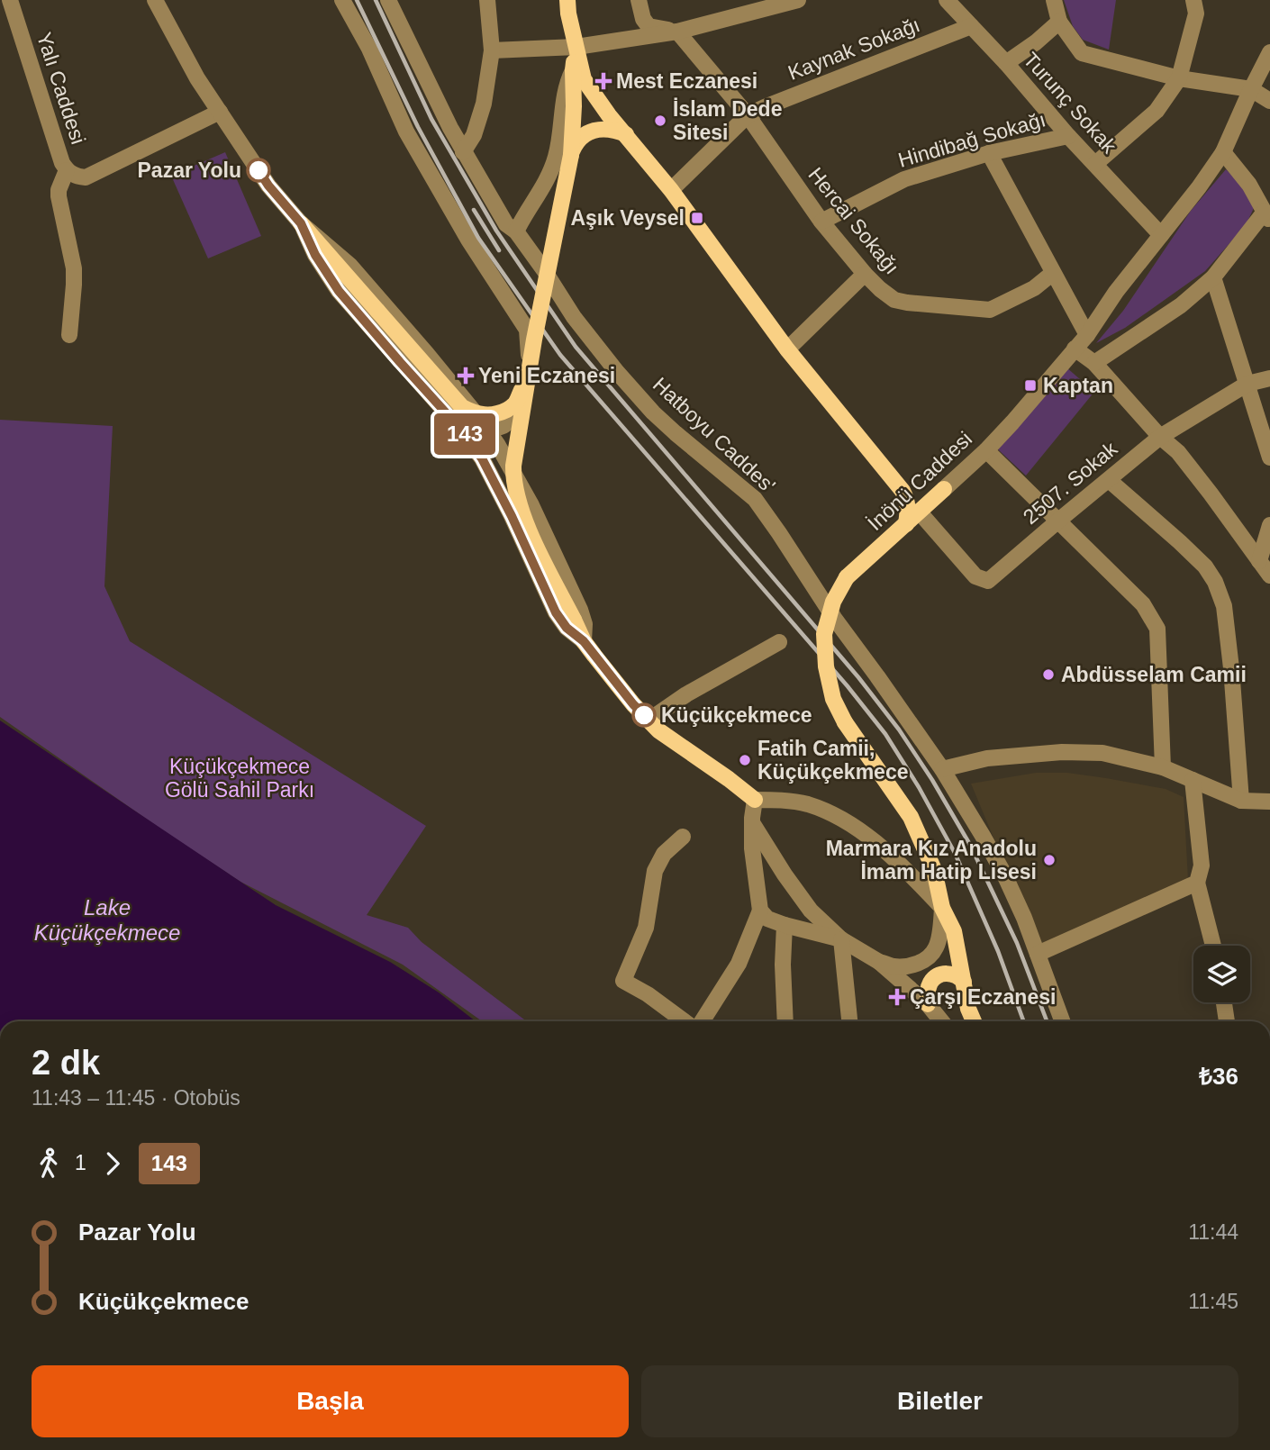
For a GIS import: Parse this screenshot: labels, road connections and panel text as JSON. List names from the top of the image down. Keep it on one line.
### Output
{"streets":{"main road":["İnönü Caddesi"],"street":["Kaynak Sokağı","Yalı Caddesi","Turunç Sokak","Hindibağ Sokağı","Hercai Sokağı","Hatboyu Caddes'","2507. Sokak"]},"crossings":[["Kaynak Sokağı","Turunç Sokak"],["Kaynak Sokağı","Hercai Sokağı"],["Turunç Sokak","Hindibağ Sokağı"],["Turunç Sokak","İnönü Caddesi"],["Hindibağ Sokağı","Hercai Sokağı"],["İnönü Caddesi","2507. Sokak"]],"water":["Lake Küçükçekmece"],"parks":["Küçükçekmece Gölü Sahil Parkı"],"places":{"health":["Mest Eczanesi","Yeni Eczanesi","Çarşı Eczanesi"],"other":["İslam Dede Sitesi","Pazar Yolu","Abdüsselam Camii","Küçükçekmece","Fatih Camii, Küçükçekmece","Marmara Kız Anadolu İmam Hatip Lisesi"],"transit":["Aşık Veysel","Kaptan"]},"lines":["bus line 143"],"page":{"on_map":"143","heading":["2 dk","11:43 – 11:45 · Otobüs","₺36"],"legs":["1","143"],"list":[{"name":"Pazar Yolu","value":"11:44"},{"name":"Küçükçekmece","value":"11:45"}],"buttons":["Başla","Biletler"]}}
